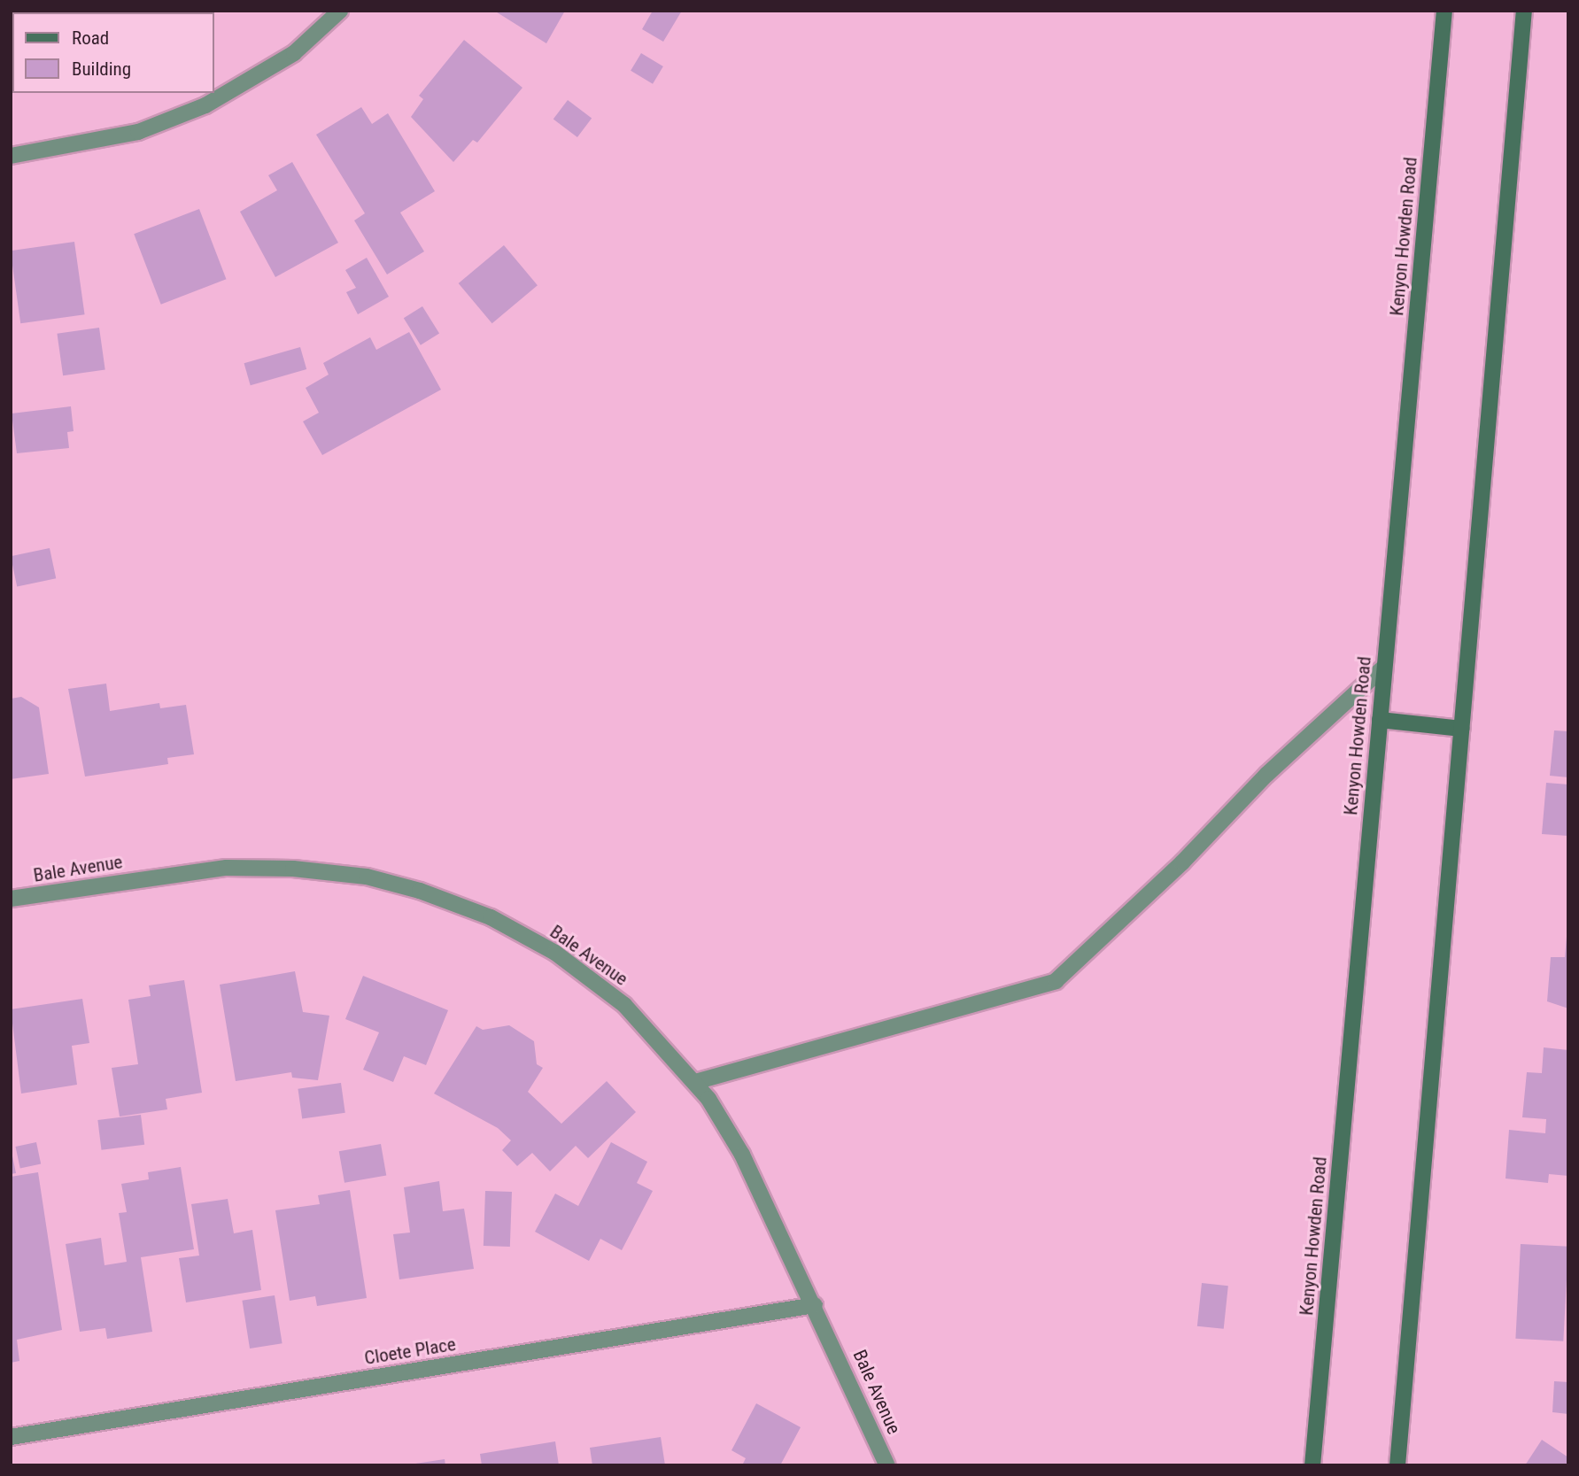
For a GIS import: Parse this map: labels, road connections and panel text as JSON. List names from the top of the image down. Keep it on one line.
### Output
{"streets":{"street":["Kenyon Howden Road","Bale Avenue","Cloete Place"]},"crossings":[["Bale Avenue","Cloete Place"]],"legend":["Road","Building"]}
